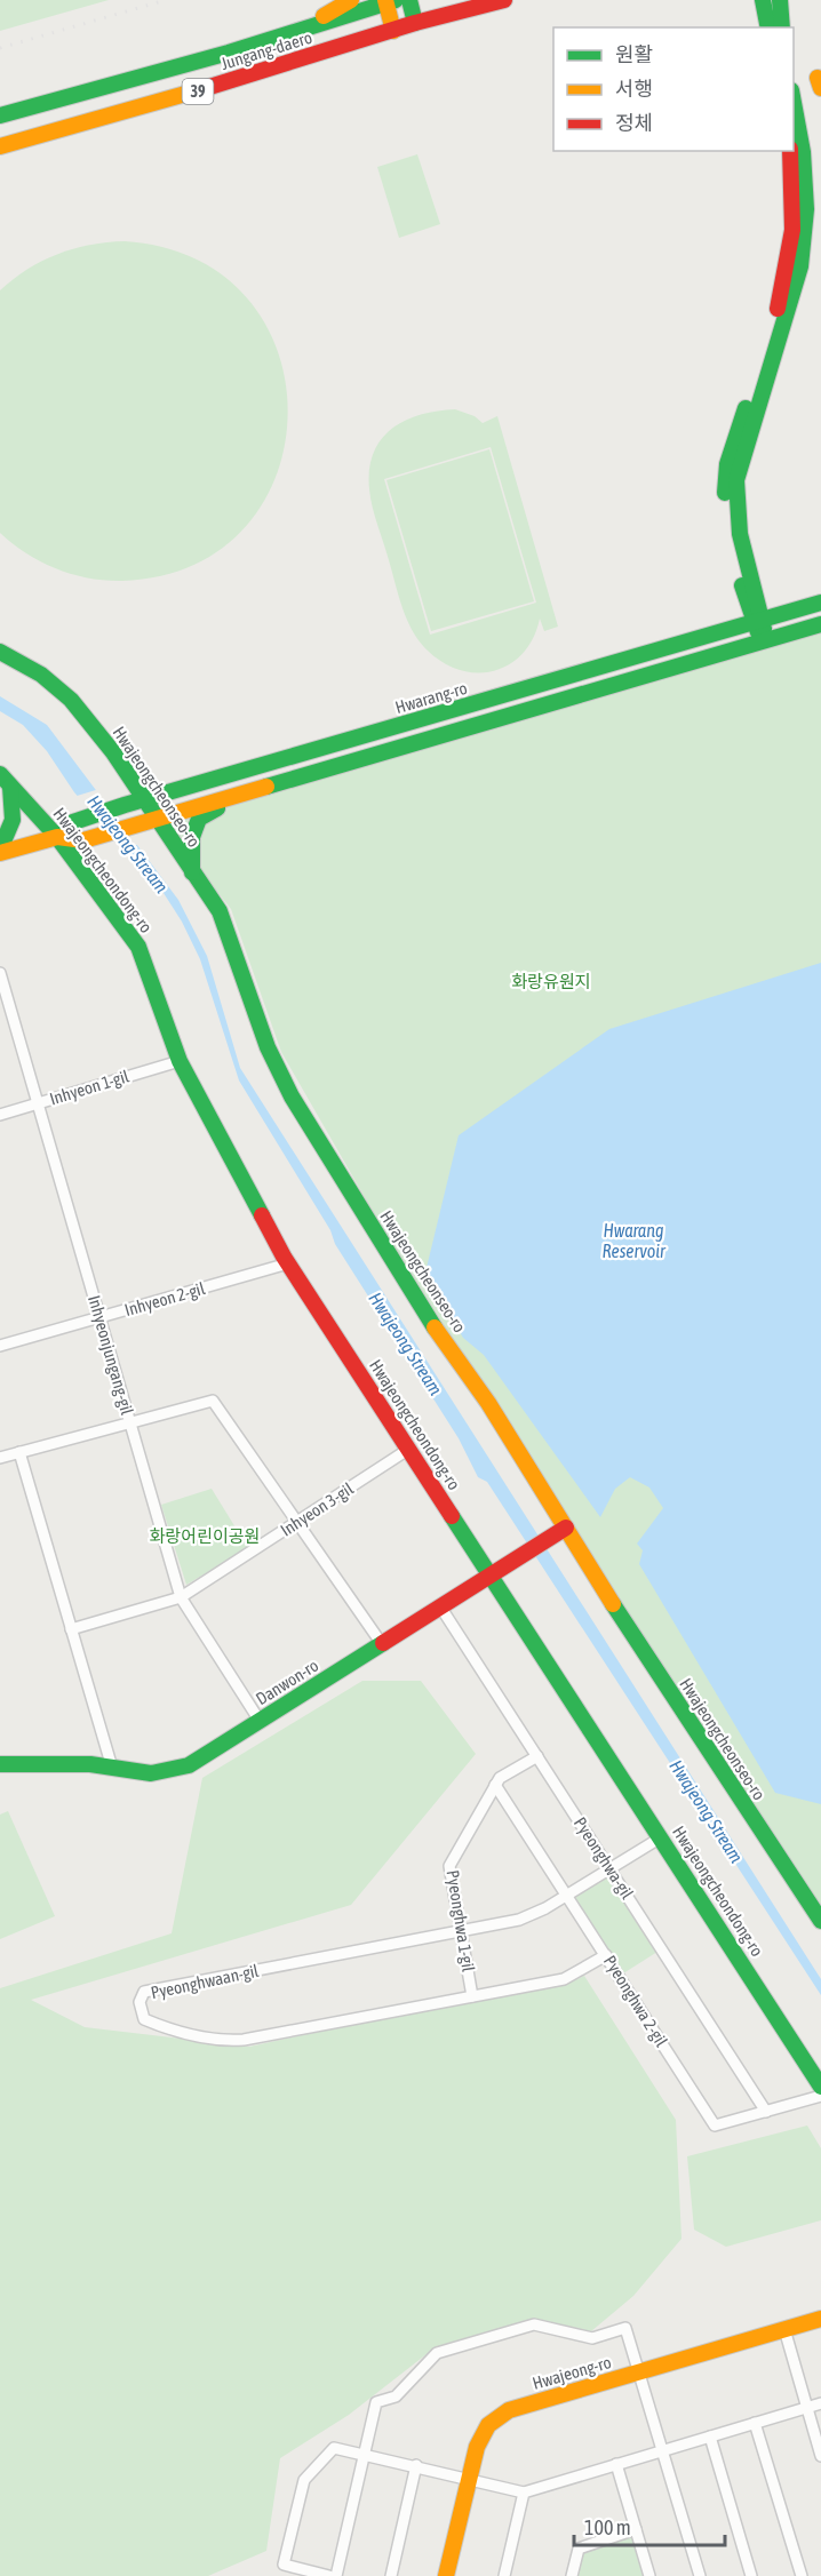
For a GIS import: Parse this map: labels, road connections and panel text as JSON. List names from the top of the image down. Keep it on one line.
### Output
{"streets":{"street":["Jungang-daero","39","Hwarang-ro","Hwajeongcheonseo-ro","Hwajeongcheondong-ro","Inhyeon 1-gil","Inhyeon 2-gil","Inhyeonjungang-gil","Inhyeon 3-gil","Danwon-ro","Pyeonghwa-gil","Pyeonghwa 1-gil","Pyeonghwaan-gil","Pyeonghwa 2-gil","Hwajeong-ro"]},"crossings":[["Hwarang-ro","Hwajeongcheonseo-ro"],["Hwarang-ro","Hwajeongcheondong-ro"],["Hwajeongcheonseo-ro","Danwon-ro"],["Hwajeongcheondong-ro","Inhyeon 1-gil"],["Hwajeongcheondong-ro","Inhyeon 2-gil"],["Hwajeongcheondong-ro","Inhyeon 3-gil"],["Hwajeongcheondong-ro","Danwon-ro"],["Hwajeongcheondong-ro","Pyeonghwaan-gil"],["Inhyeon 1-gil","Inhyeonjungang-gil"],["Inhyeon 2-gil","Inhyeonjungang-gil"],["Inhyeonjungang-gil","Inhyeon 3-gil"],["Inhyeonjungang-gil","Danwon-ro"],["Danwon-ro","Pyeonghwa-gil"],["Pyeonghwa-gil","Pyeonghwa 1-gil"],["Pyeonghwa-gil","Pyeonghwaan-gil"],["Pyeonghwa-gil","Pyeonghwa 2-gil"],["Pyeonghwa 1-gil","Pyeonghwaan-gil"],["Pyeonghwa 1-gil","Pyeonghwa 2-gil"],["Pyeonghwaan-gil","Pyeonghwa 2-gil"]],"water":["Hwajeong Stream","Hwarang Reservoir"],"parks":["화랑유원지","화랑어린이공원"],"legend":["원활","서행","정체"],"scale_bar":"100 m"}
